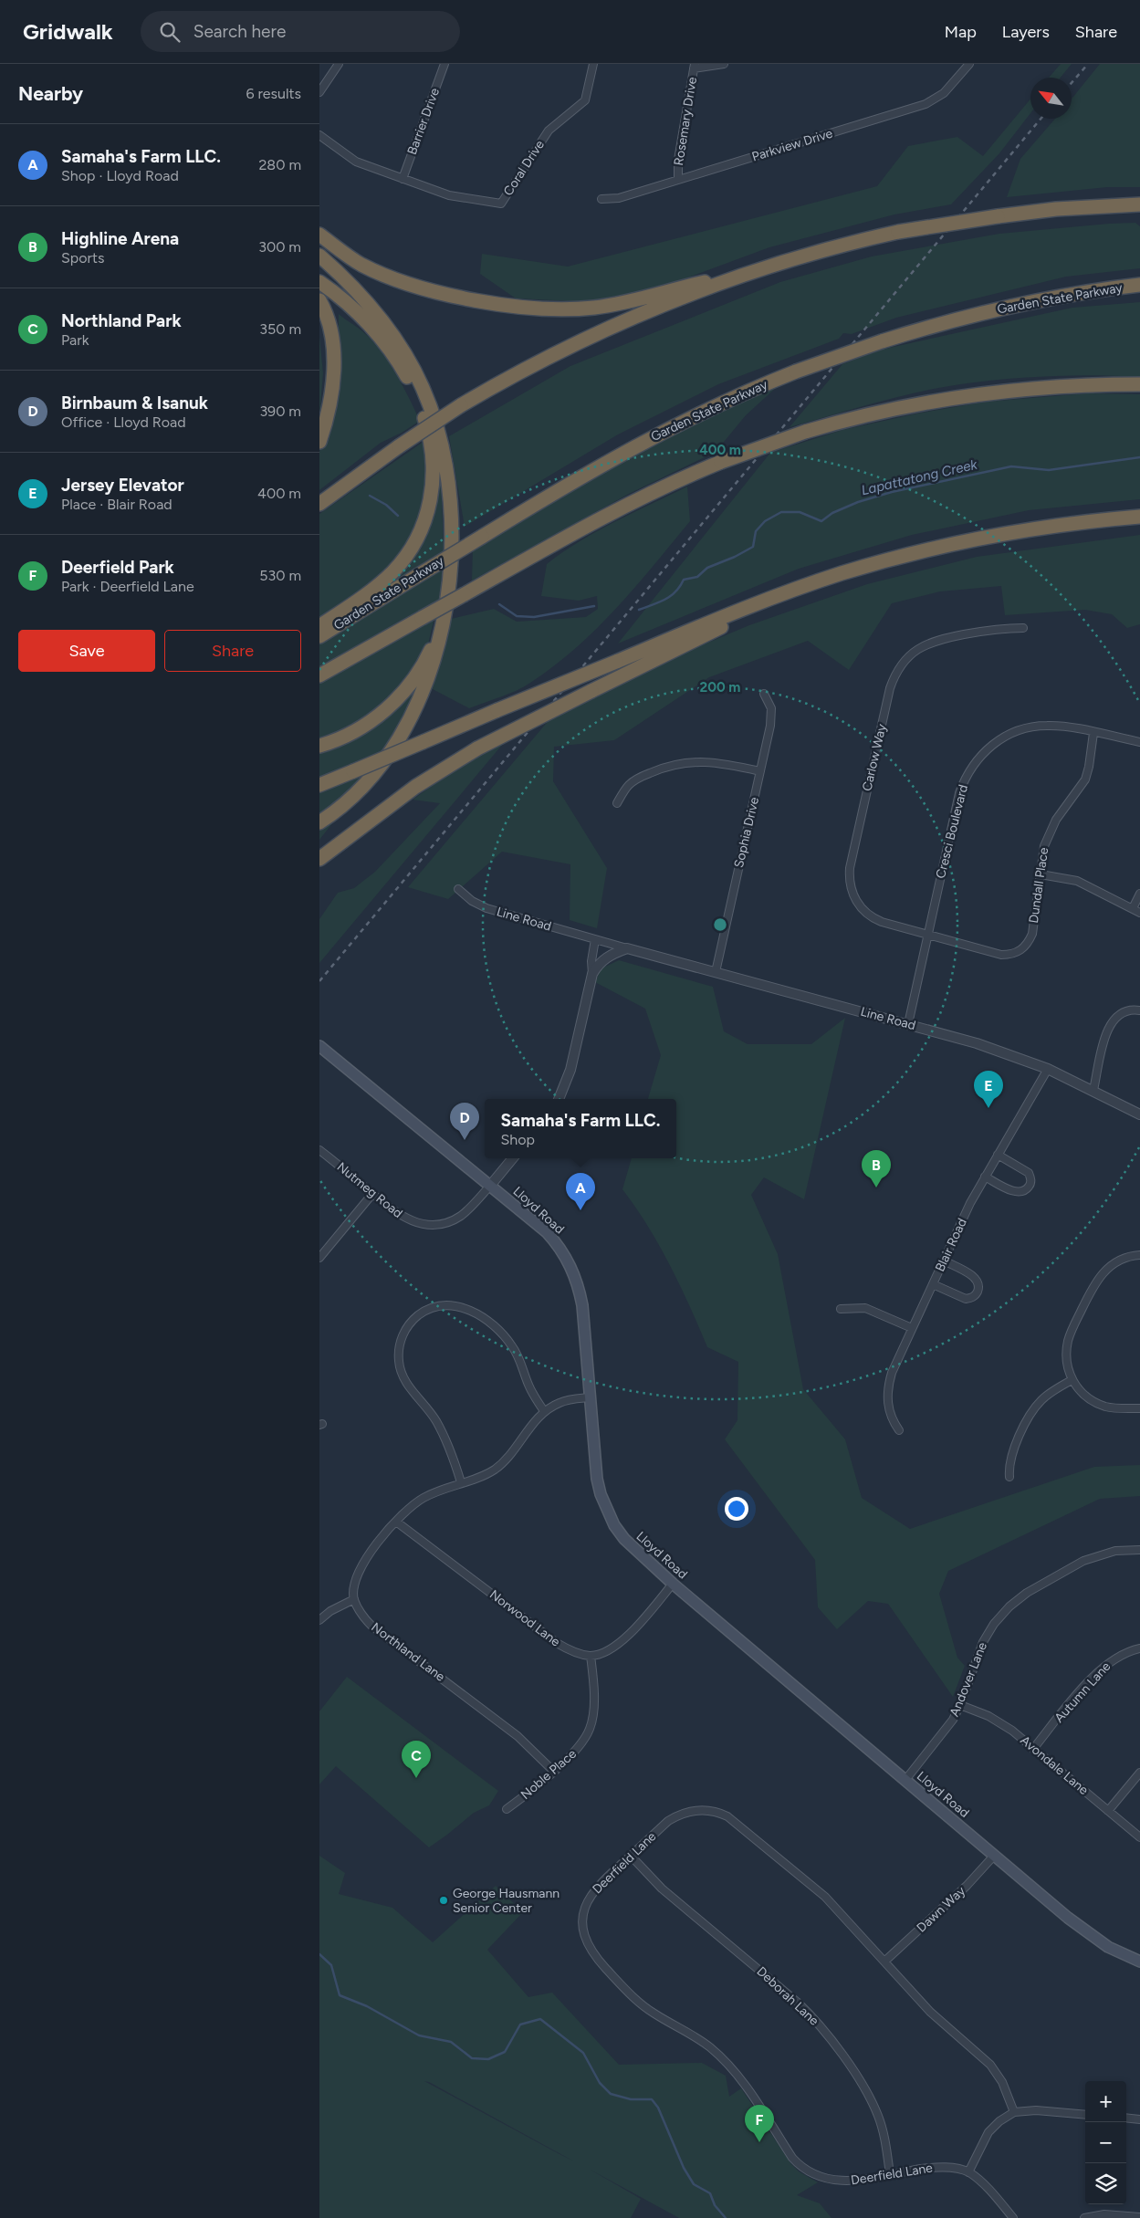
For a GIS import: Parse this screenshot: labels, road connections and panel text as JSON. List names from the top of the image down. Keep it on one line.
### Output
{"streets":{"highway":["Garden State Parkway"],"main road":["Lloyd Road"],"street":["Barrier Drive","Rosemary Drive","Parkview Drive","Coral Drive","Carlow Way","Cresci Boulevard","Sophia Drive","Dundall Place","Line Road","Nutmeg Road","Blair Road","Norwood Lane","Northland Lane","Andover Lane","Autumn Lane","Avondale Lane","Noble Place","Deerfield Lane","Dawn Way","Deborah Lane"]},"crossings":[["Barrier Drive","Coral Drive"],["Rosemary Drive","Parkview Drive"],["Carlow Way","Cresci Boulevard"],["Carlow Way","Dundall Place"],["Cresci Boulevard","Dundall Place"],["Cresci Boulevard","Line Road"],["Sophia Drive","Line Road"],["Line Road","Blair Road"],["Nutmeg Road","Lloyd Road"],["Lloyd Road","Andover Lane"],["Lloyd Road","Dawn Way"],["Norwood Lane","Noble Place"],["Northland Lane","Noble Place"],["Andover Lane","Avondale Lane"],["Autumn Lane","Avondale Lane"],["Deerfield Lane","Dawn Way"],["Deerfield Lane","Deborah Lane"]],"water":["Lapattatong Creek"],"places":["George Hausmann Senior Center"],"north":"top left","page":{"header":"Gridwalk","search":"Search here","nav":["Map","Layers","Share"],"heading":["Nearby","6 results"],"list":[{"mark":"A","name":"Samaha's Farm LLC.","note":"Shop · Lloyd Road","value":"280 m"},{"mark":"B","name":"Highline Arena","note":"Sports","value":"300 m"},{"mark":"C","name":"Northland Park","note":"Park","value":"350 m"},{"mark":"D","name":"Birnbaum & Isanuk","note":"Office · Lloyd Road","value":"390 m"},{"mark":"E","name":"Jersey Elevator","note":"Place · Blair Road","value":"400 m"},{"mark":"F","name":"Deerfield Park","note":"Park · Deerfield Lane","value":"530 m"}],"buttons":["Save","Share"],"pins":["E","D","B","A","C","F"],"popup":["Samaha's Farm LLC.","Shop"],"map_buttons":["+","−"]},"rings":["400 m","200 m"]}
